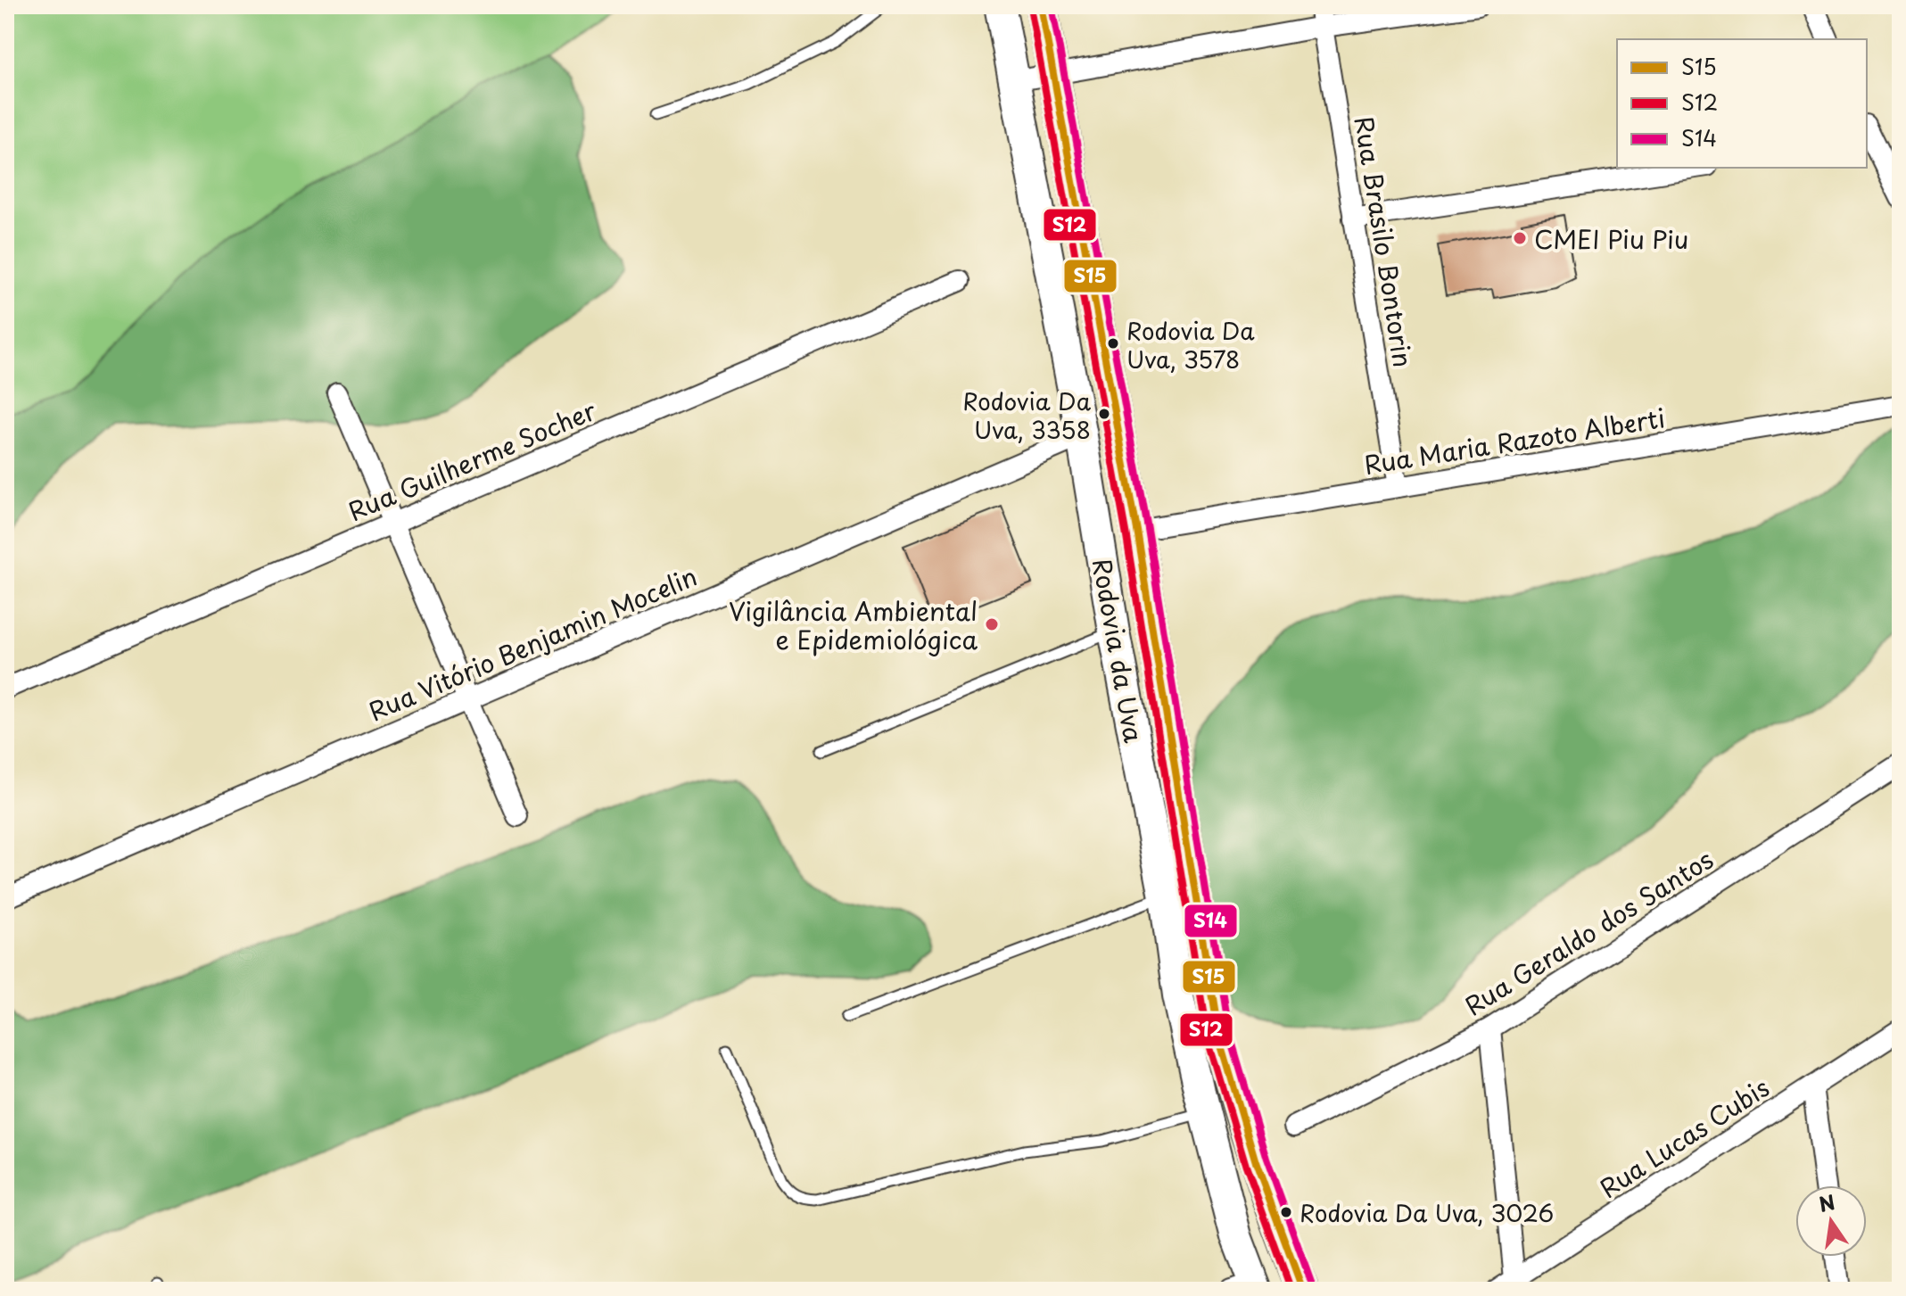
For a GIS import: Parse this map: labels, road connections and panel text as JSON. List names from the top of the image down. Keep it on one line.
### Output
{"streets":{"main road":["Rodovia da Uva"],"street":["Rua Brasilo Bontorin","Rua Maria Razoto Alberti","Rua Guilherme Socher","Rua Vitório Benjamin Mocelin","Rua Geraldo dos Santos","Rua Lucas Cubis"]},"crossings":[["Rua Brasilo Bontorin","Rua Maria Razoto Alberti"],["Rua Maria Razoto Alberti","Rodovia da Uva"],["Rua Vitório Benjamin Mocelin","Rodovia da Uva"]],"places":["CMEI Piu Piu","Rodovia Da Uva, 3578","Rodovia Da Uva, 3358","Vigilância Ambiental e Epidemiológica","Rodovia Da Uva, 3026"],"lines":["transit line S15","transit line S14","transit line S12"],"legend":["S15","S12","S14"],"north":"top"}
